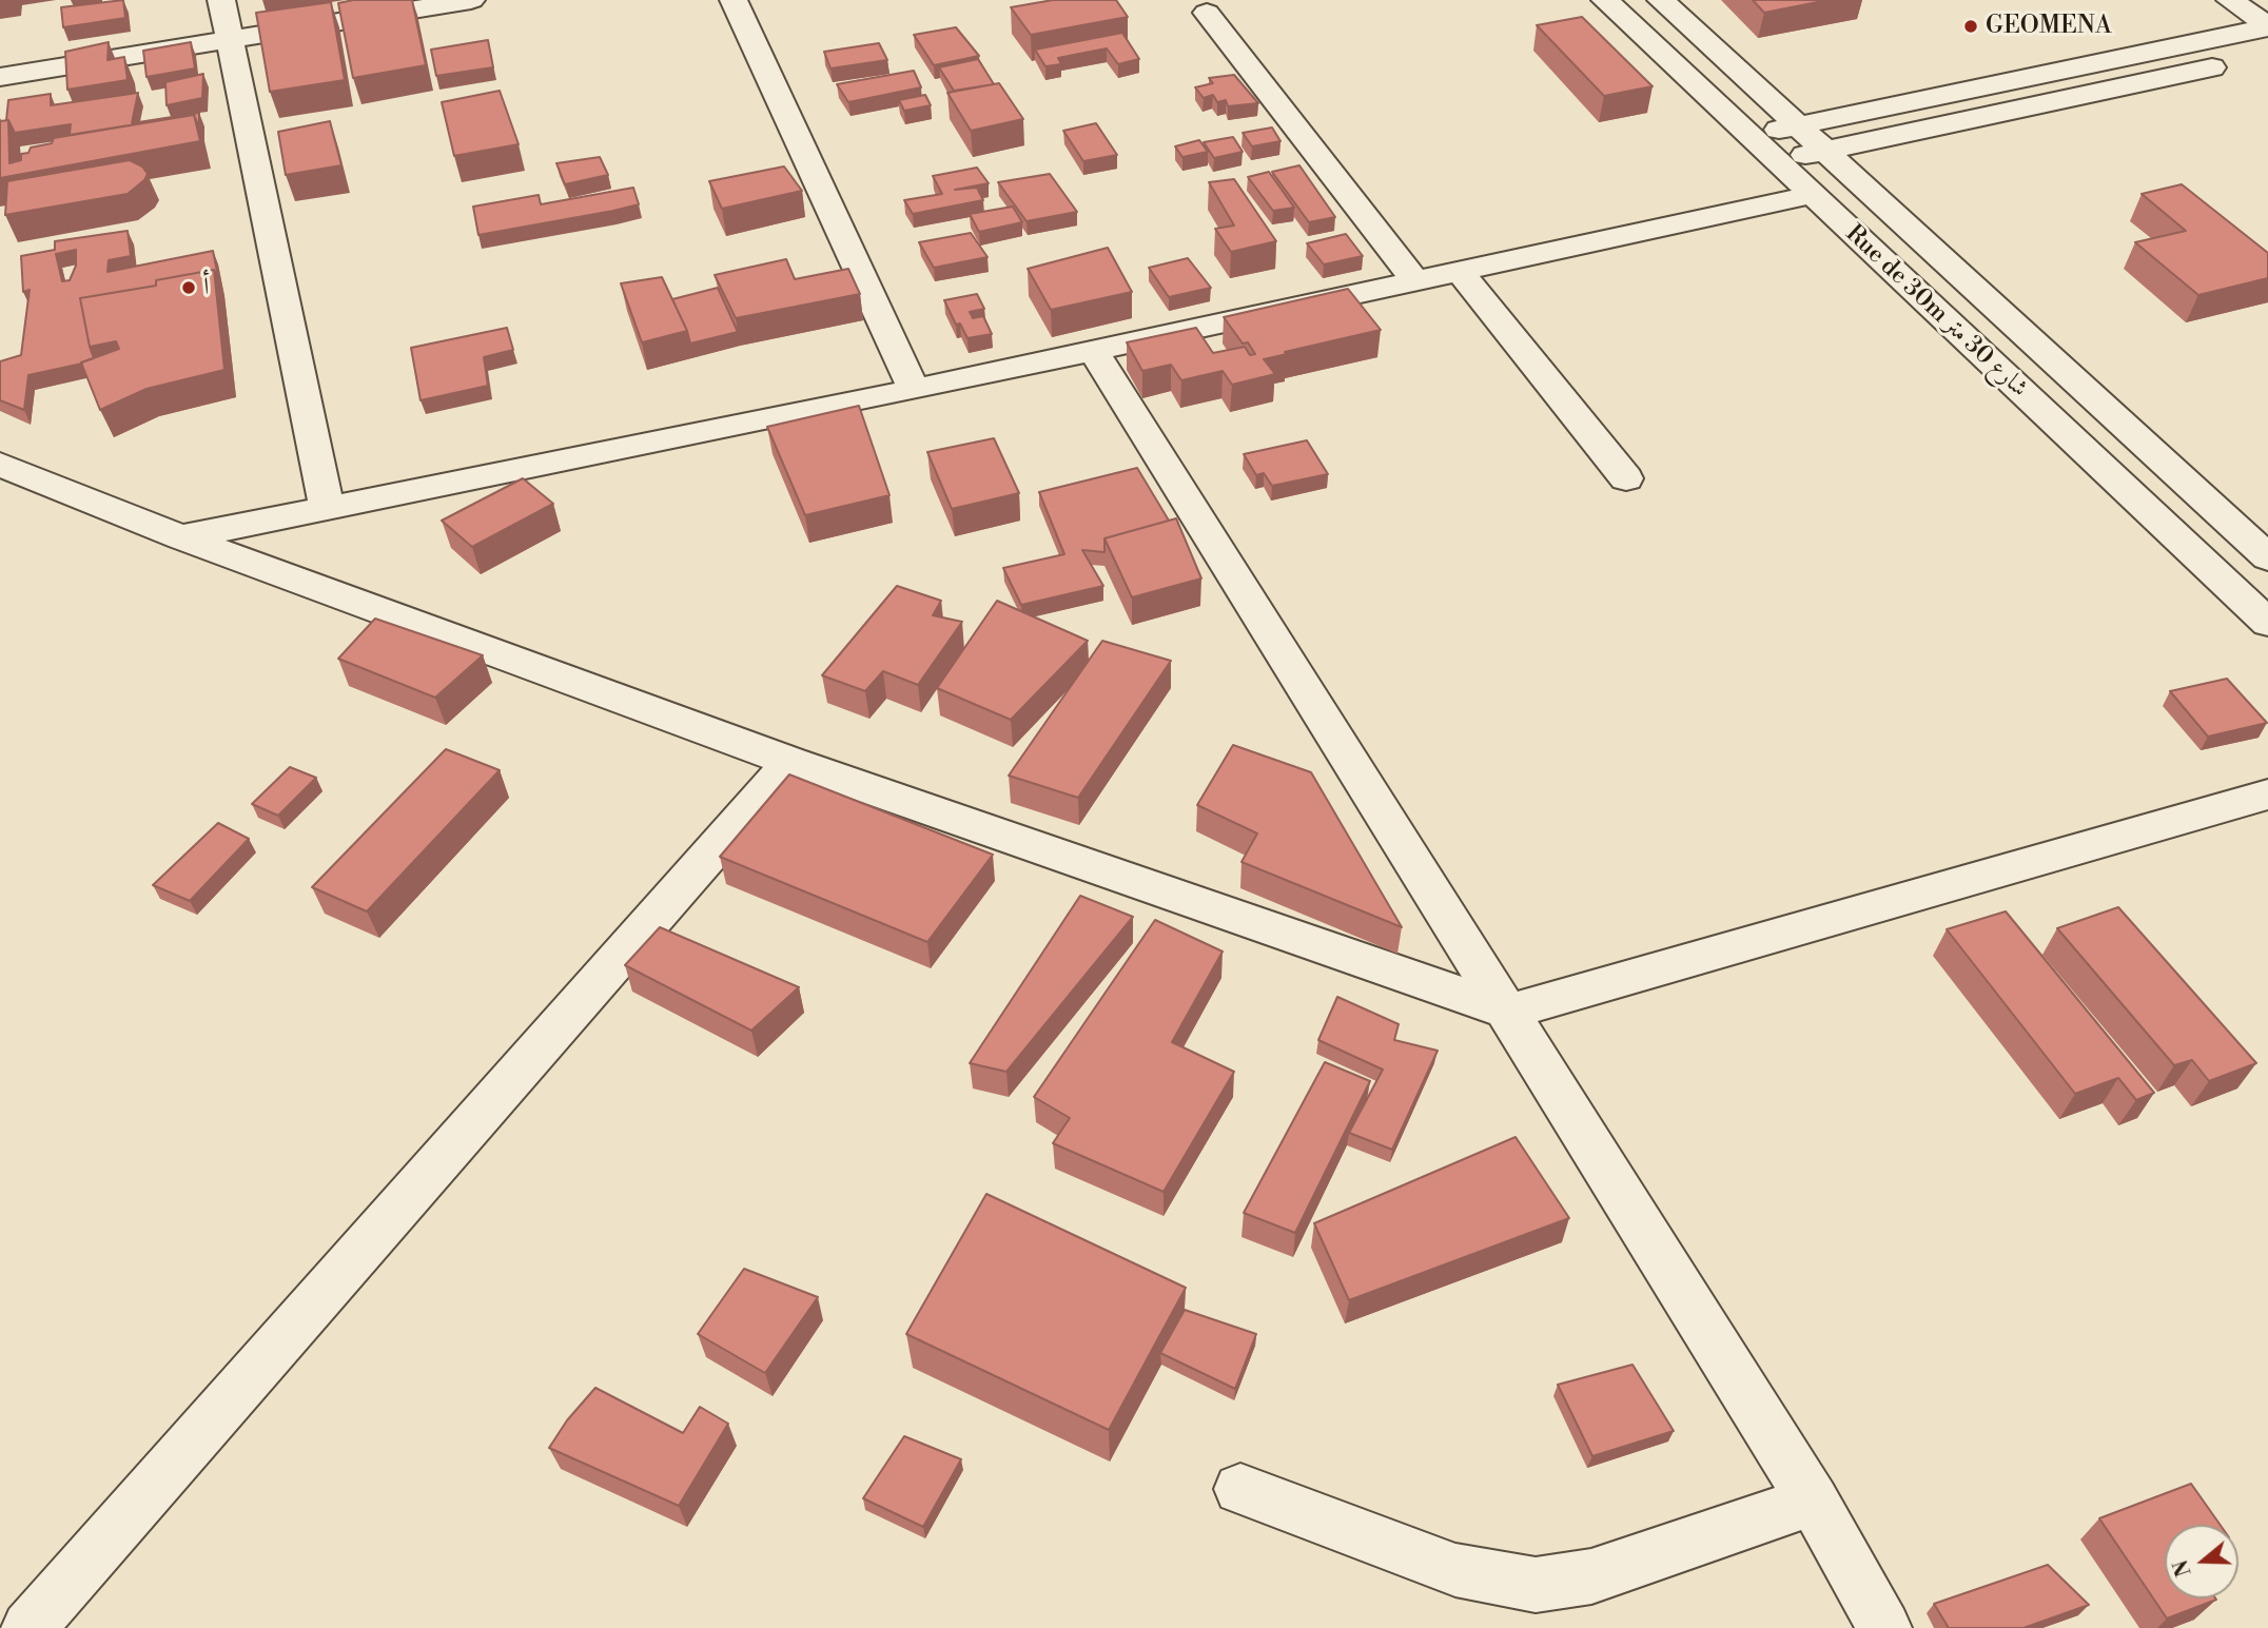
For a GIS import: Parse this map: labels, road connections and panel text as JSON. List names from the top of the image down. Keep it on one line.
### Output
{"streets":{"street":["Rue de 30m شارع 30 متر"]},"places":["GEOMENA","أ"],"north":"left"}
